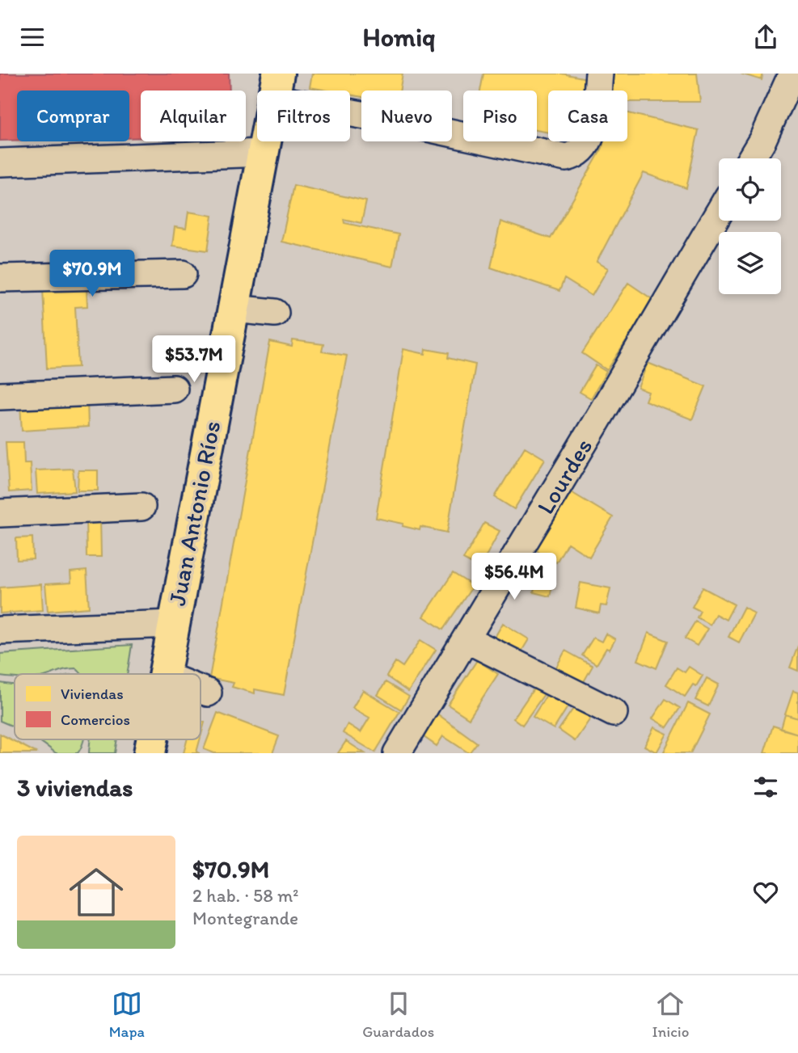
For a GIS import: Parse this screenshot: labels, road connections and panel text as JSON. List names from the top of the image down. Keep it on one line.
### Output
{"streets":{"main road":["Juan Antonio Ríos"],"street":["Lourdes"]},"legend":["Viviendas","Comercios"],"page":{"header":"Homiq","chip":["Comprar","Alquilar","Filtros","Nuevo","Piso","Casa"],"price":["$70.9M","$53.7M","$56.4M"],"heading":"3 viviendas","list":[{"name":"$70.9M","note":"2 hab. · 58 m² · Montegrande"}],"tabs":["Mapa","Guardados","Inicio"]}}
